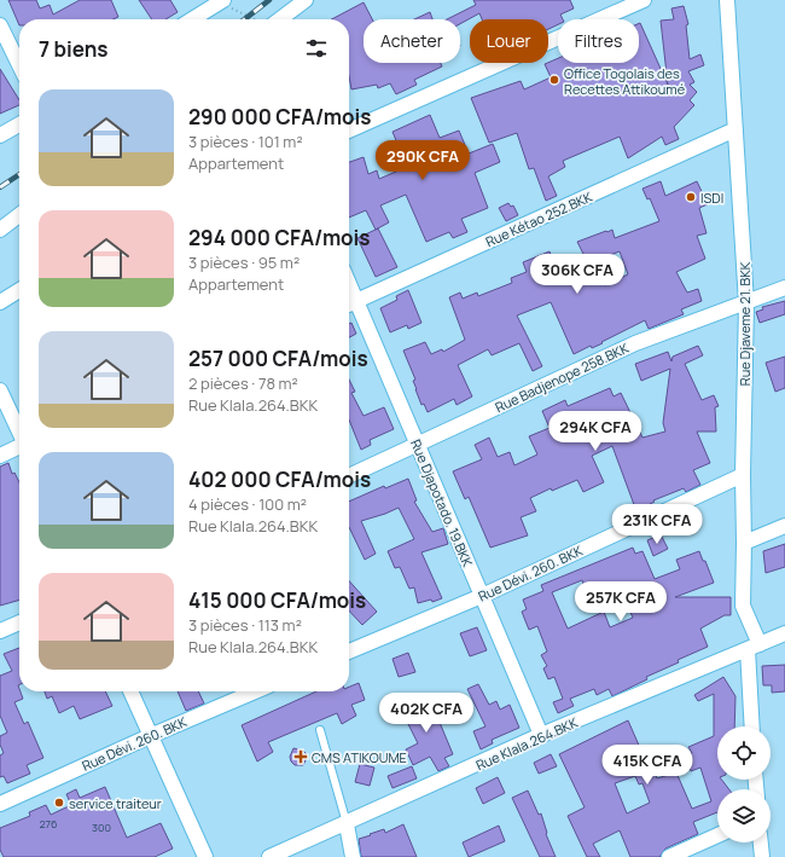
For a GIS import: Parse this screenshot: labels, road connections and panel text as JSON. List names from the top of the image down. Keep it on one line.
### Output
{"streets":{"street":["Rue Kétao 252.BKK","Rue Djaveme 21. BKK","Rue Badjenope 258.BKK","Rue Djapotado. 19.BKK","Rue Dévi. 260. BKK","Rue Klala.264.BKK"]},"crossings":[["Rue Kétao 252.BKK","Rue Djaveme 21. BKK"],["Rue Kétao 252.BKK","Rue Djapotado. 19.BKK"],["Rue Djaveme 21. BKK","Rue Badjenope 258.BKK"],["Rue Djaveme 21. BKK","Rue Dévi. 260. BKK"],["Rue Djaveme 21. BKK","Rue Klala.264.BKK"],["Rue Badjenope 258.BKK","Rue Djapotado. 19.BKK"],["Rue Djapotado. 19.BKK","Rue Dévi. 260. BKK"],["Rue Djapotado. 19.BKK","Rue Klala.264.BKK"]],"places":{"other":["Office Togolais des Recettes Attikoumé","ISDI","service traiteur"],"health":["CMS ATIKOUME"]},"house_numbers":["276","300"],"page":{"chip":["Acheter","Louer","Filtres"],"heading":"7 biens","list":[{"name":"290 000 CFA/mois","note":"3 pièces · 101 m² · Appartement"},{"name":"294 000 CFA/mois","note":"3 pièces · 95 m² · Appartement"},{"name":"257 000 CFA/mois","note":"2 pièces · 78 m² · Rue Klala.264.BKK"},{"name":"402 000 CFA/mois","note":"4 pièces · 100 m² · Rue Klala.264.BKK"},{"name":"415 000 CFA/mois","note":"3 pièces · 113 m² · Rue Klala.264.BKK"}],"price":["290K CFA","306K CFA","294K CFA","231K CFA","257K CFA","402K CFA","415K CFA"]}}
